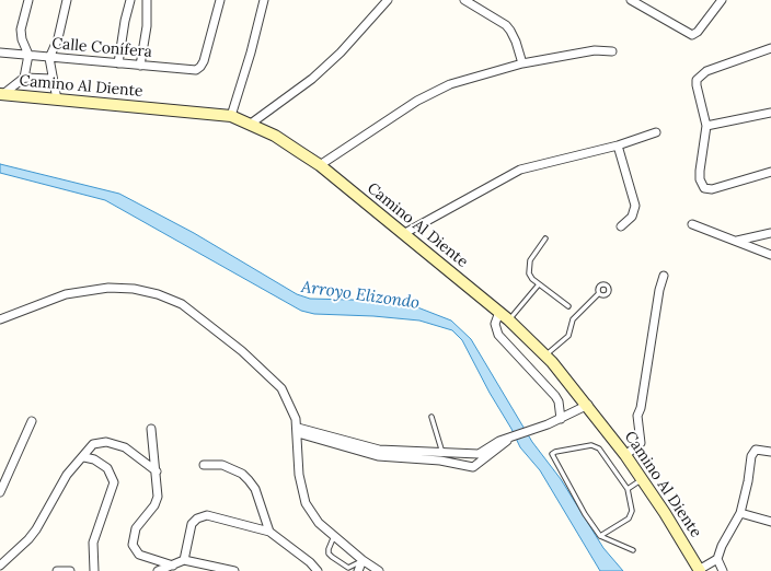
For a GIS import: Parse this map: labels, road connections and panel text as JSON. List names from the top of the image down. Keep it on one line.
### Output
{"streets":{"street":["Calle Conífera","Camino Al Diente"]},"water":["Arroyo Elizondo"]}
